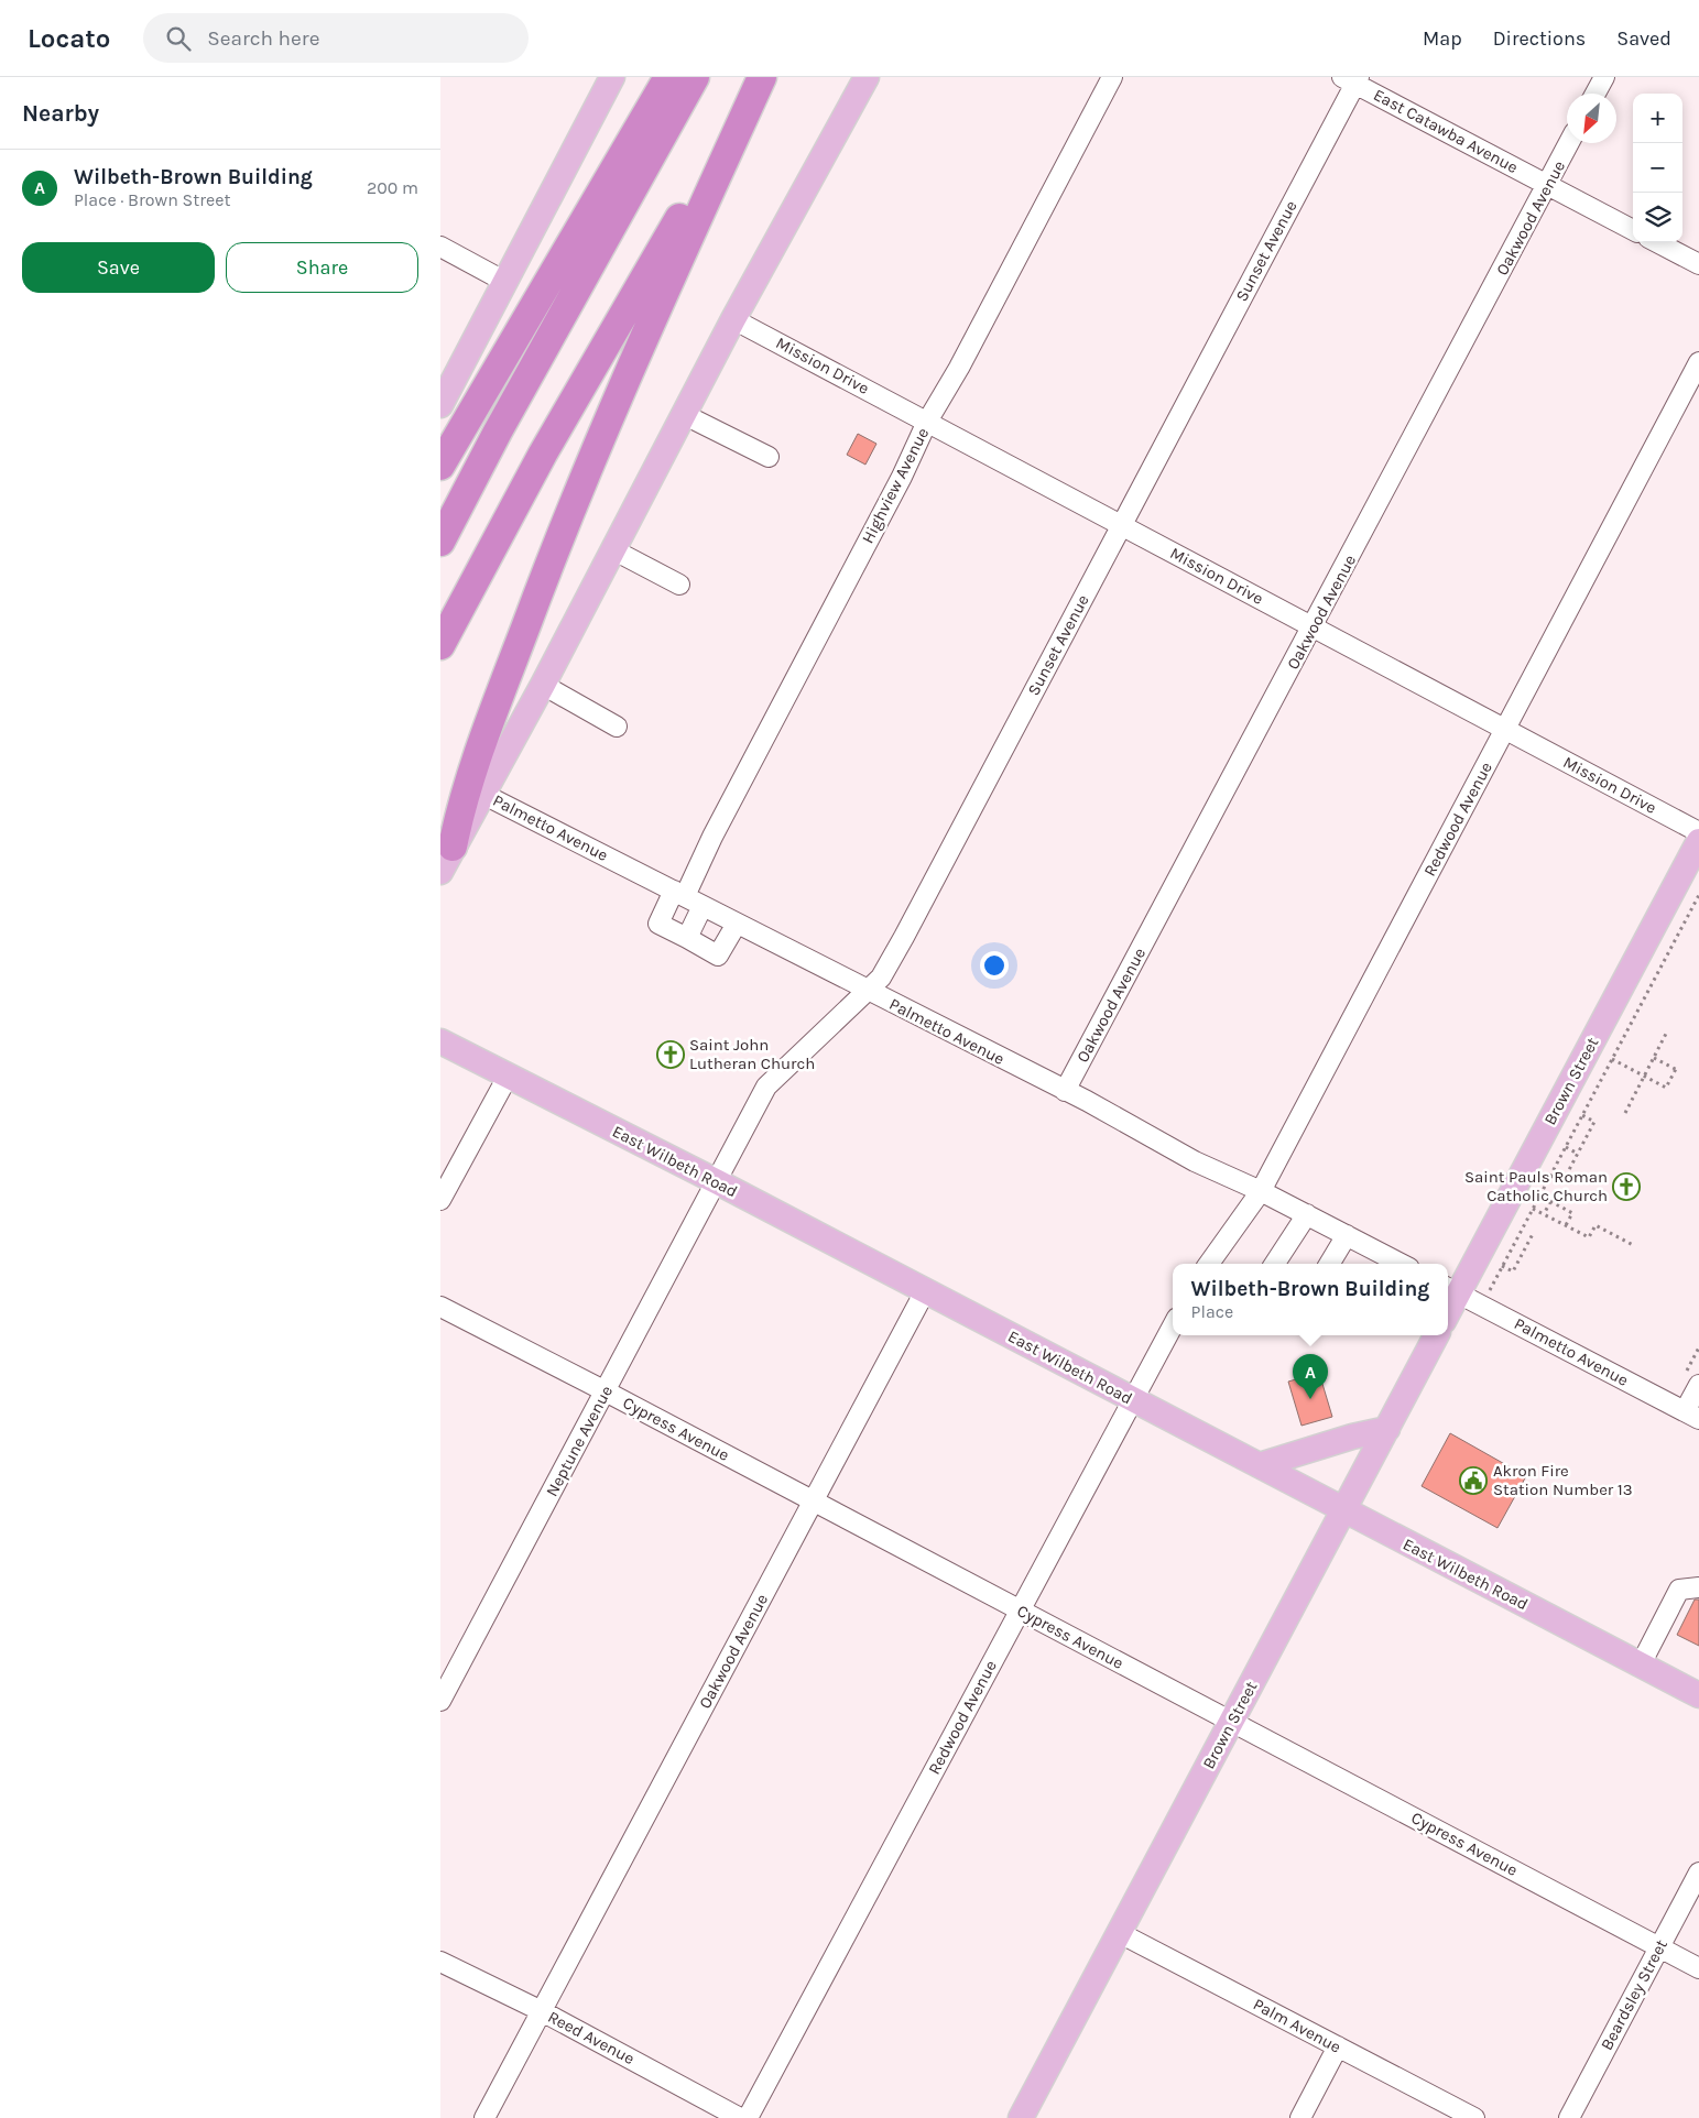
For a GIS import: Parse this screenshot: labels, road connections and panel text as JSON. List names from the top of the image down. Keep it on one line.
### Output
{"streets":{"main road":["Brown Street","East Wilbeth Road"],"street":["East Catawba Avenue","Oakwood Avenue","Sunset Avenue","Mission Drive","Highview Avenue","Redwood Avenue","Palmetto Avenue","Cypress Avenue","Neptune Avenue","Beardsley Street","Palm Avenue","Reed Avenue"]},"crossings":[["East Catawba Avenue","Oakwood Avenue"],["East Catawba Avenue","Sunset Avenue"],["Oakwood Avenue","Mission Drive"],["Oakwood Avenue","Palmetto Avenue"],["Oakwood Avenue","East Wilbeth Road"],["Oakwood Avenue","Cypress Avenue"],["Oakwood Avenue","Reed Avenue"],["Sunset Avenue","Mission Drive"],["Sunset Avenue","Palmetto Avenue"],["Sunset Avenue","East Wilbeth Road"],["Sunset Avenue","Neptune Avenue"],["Mission Drive","Highview Avenue"],["Mission Drive","Redwood Avenue"],["Highview Avenue","Palmetto Avenue"],["Redwood Avenue","Palmetto Avenue"],["Redwood Avenue","East Wilbeth Road"],["Redwood Avenue","Cypress Avenue"],["Palmetto Avenue","Brown Street"],["Brown Street","East Wilbeth Road"],["Brown Street","Cypress Avenue"],["Brown Street","Palm Avenue"],["East Wilbeth Road","Neptune Avenue"],["Cypress Avenue","Neptune Avenue"],["Cypress Avenue","Beardsley Street"]],"places":{"church":["Saint John Lutheran Church","Saint Pauls Roman Catholic Church"],"public building":["Akron Fire Station Number 13"]},"north":"bottom left","page":{"header":"Locato","search":"Search here","nav":["Map","Directions","Saved"],"heading":"Nearby","map_buttons":["+","−"],"list":[{"mark":"A","name":"Wilbeth-Brown Building","note":"Place · Brown Street","value":"200 m"}],"buttons":["Save","Share"],"popup":["Wilbeth-Brown Building","Place"],"pins":"A"}}
